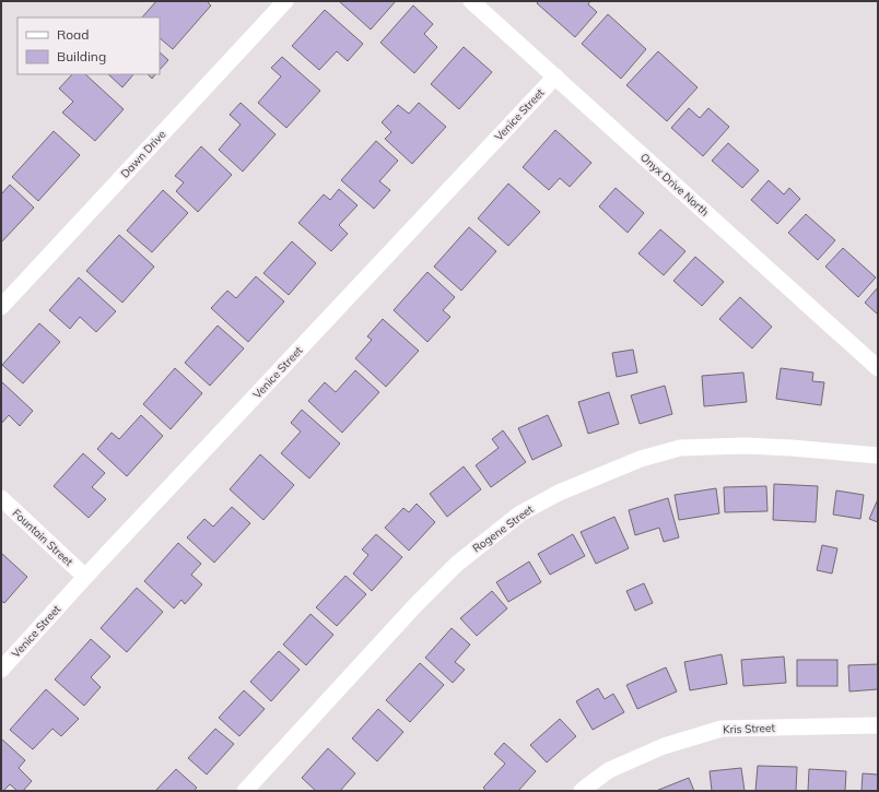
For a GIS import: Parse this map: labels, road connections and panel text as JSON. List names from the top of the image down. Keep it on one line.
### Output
{"streets":{"street":["Venice Street","Dawn Drive","Onyx Drive North","Rogene Street","Fountain Street","Kris Street"]},"crossings":[["Venice Street","Onyx Drive North"],["Venice Street","Fountain Street"]],"legend":["Road","Building"]}
